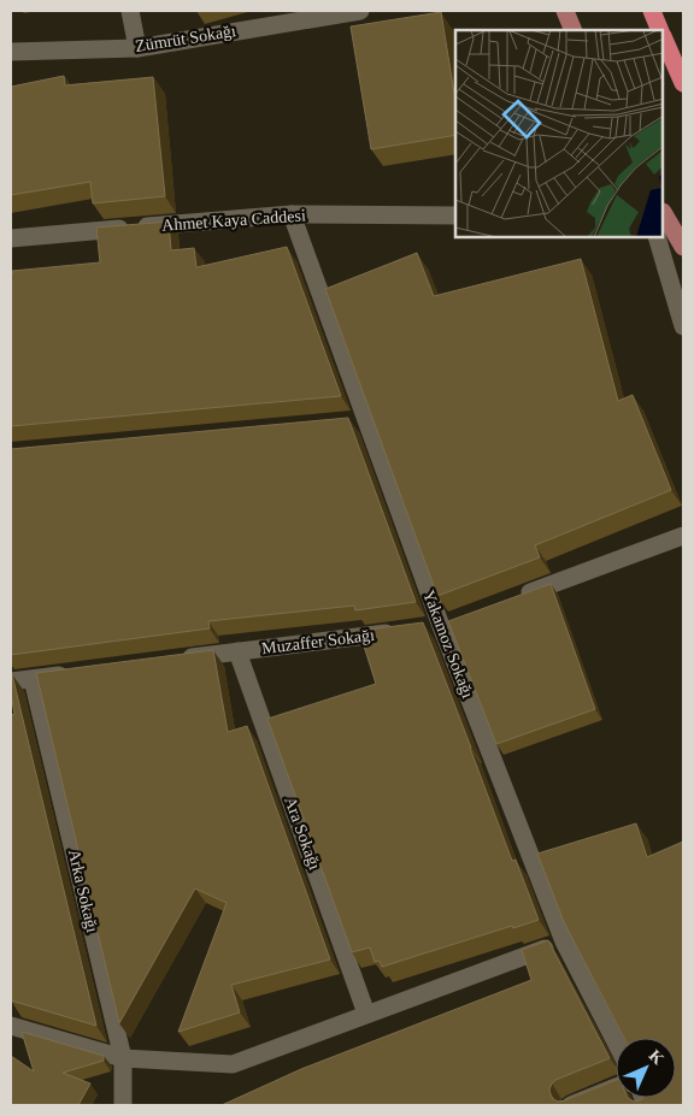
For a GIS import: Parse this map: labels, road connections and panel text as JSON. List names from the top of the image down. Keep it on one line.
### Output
{"streets":{"street":["Zümrüt Sokağı","Ahmet Kaya Caddesi","Muzaffer Sokağı","Yakamoz Sokağı","Ara Sokağı","Arka Sokağı"]},"crossings":[["Ahmet Kaya Caddesi","Yakamoz Sokağı"],["Muzaffer Sokağı","Ara Sokağı"]],"north":"top right"}
